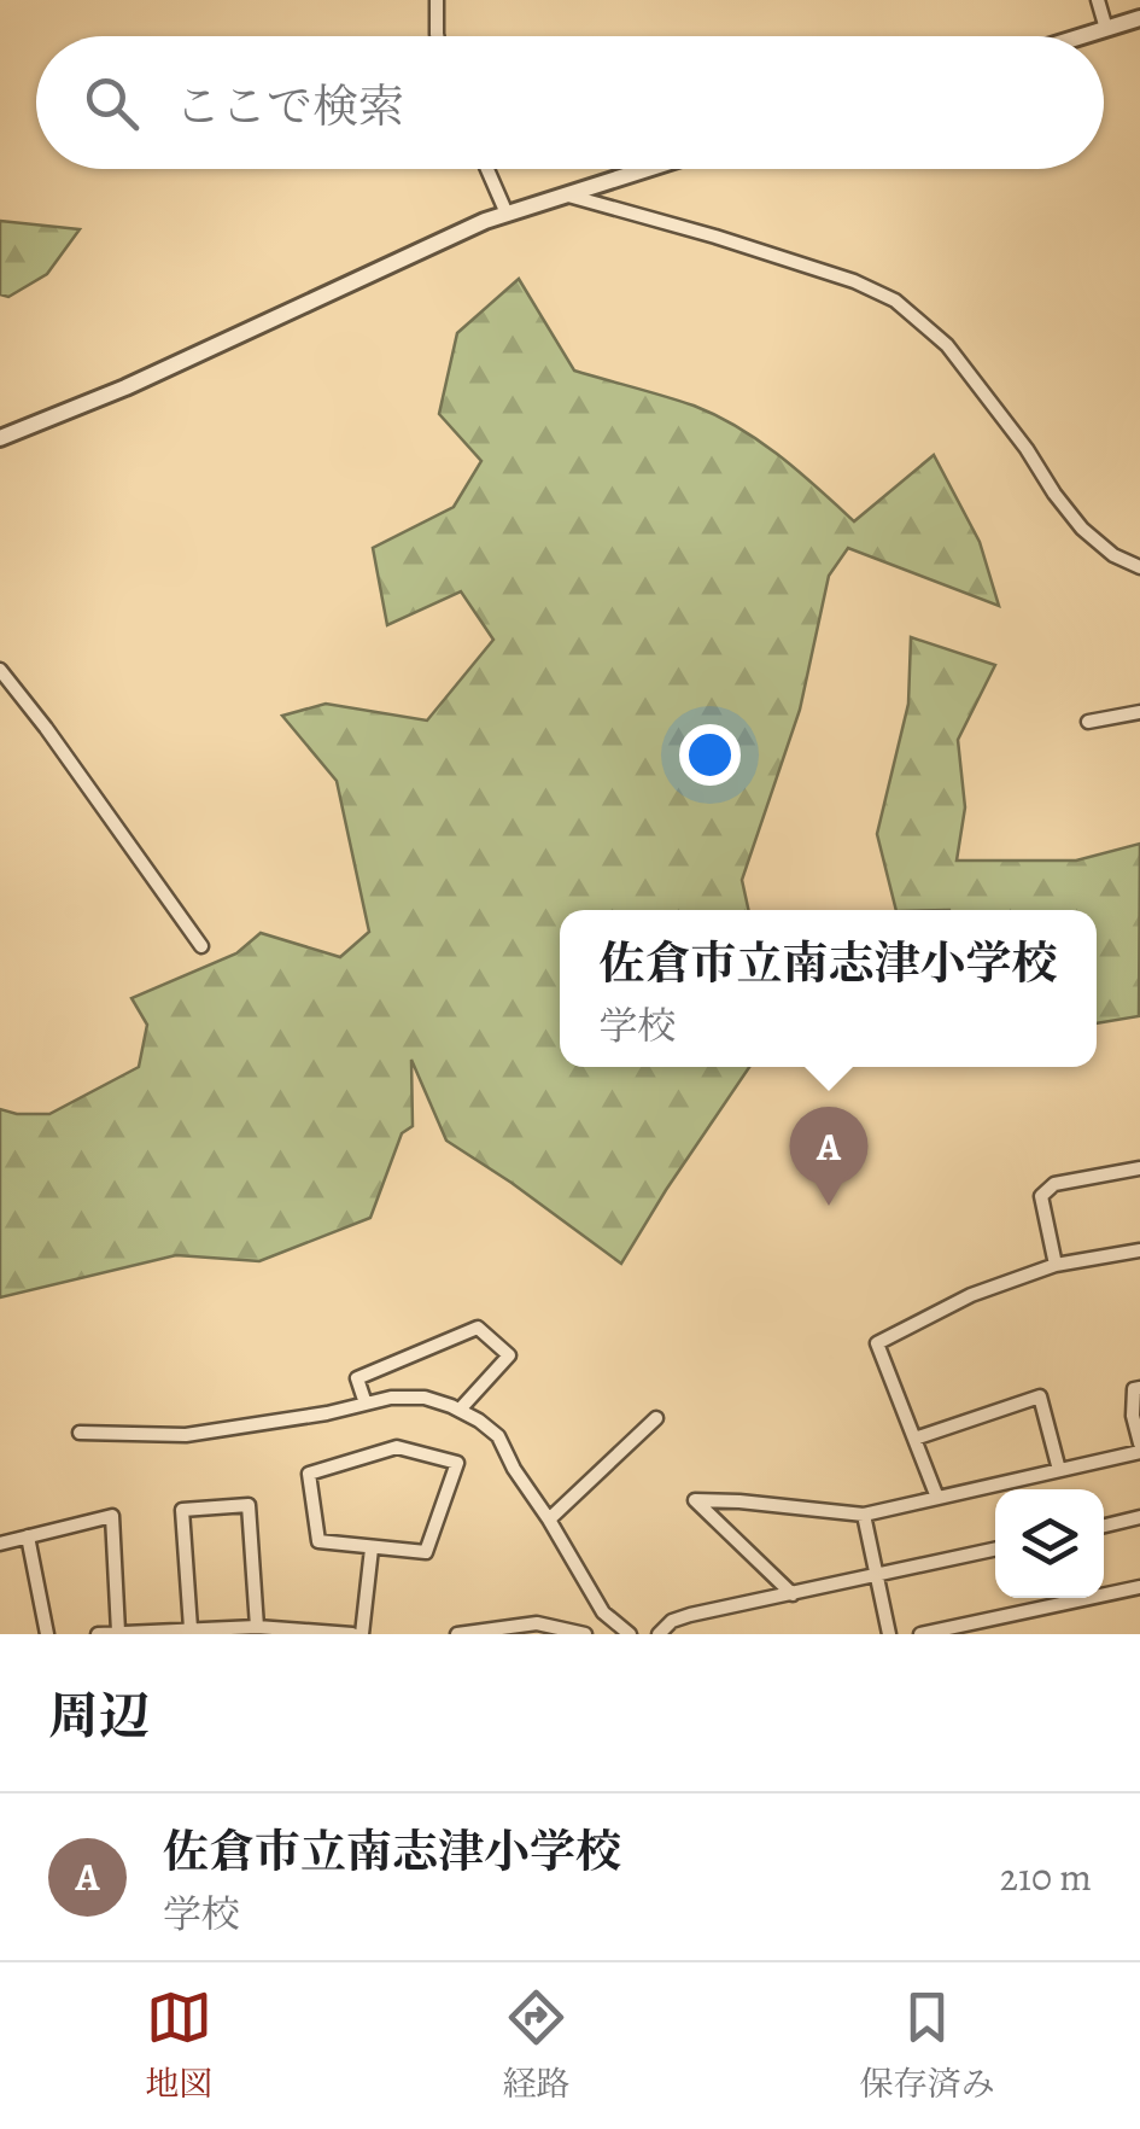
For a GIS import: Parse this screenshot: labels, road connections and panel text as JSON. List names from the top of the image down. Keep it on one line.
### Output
{"page":{"search":"ここで検索","popup":["佐倉市立南志津小学校","学校"],"pins":"A","heading":"周辺","list":[{"mark":"A","name":"佐倉市立南志津小学校","note":"学校","value":"210 m"}],"nav":["地図","経路","保存済み"]}}
